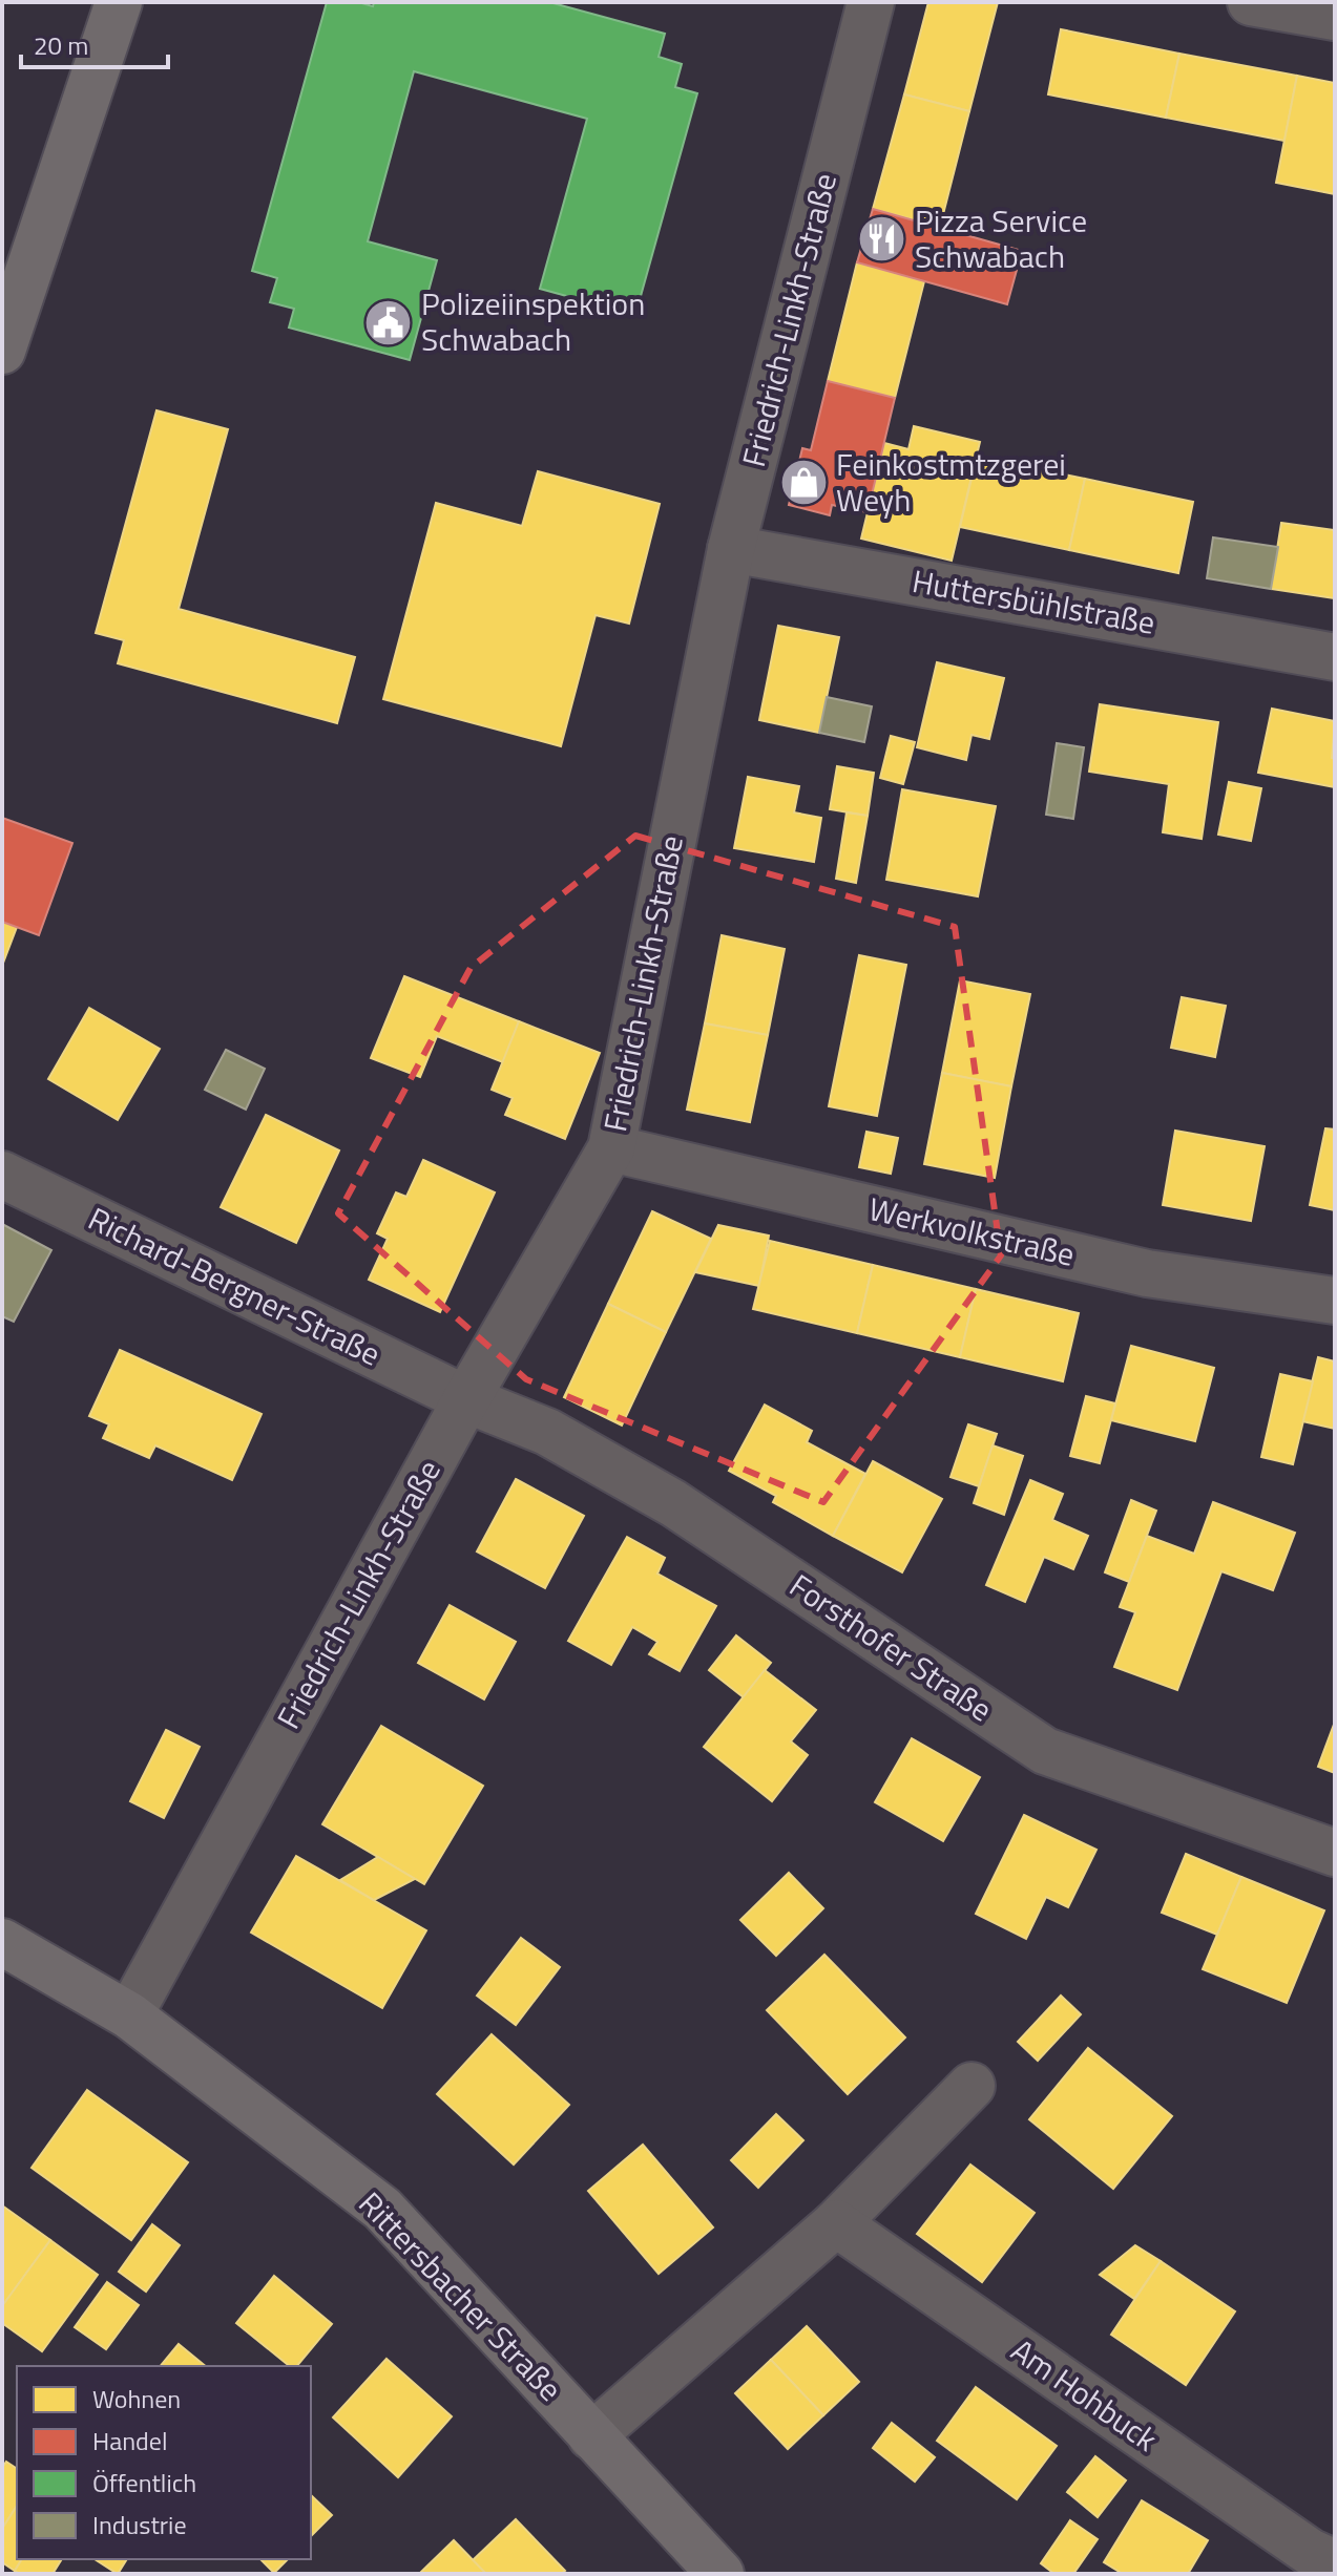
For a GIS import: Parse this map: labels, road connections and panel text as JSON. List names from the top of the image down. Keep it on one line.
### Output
{"streets":{"main road":["Rittersbacher Straße"],"street":["Friedrich-Linkh-Straße","Huttersbühlstraße","Werkvolkstraße","Richard-Bergner-Straße","Forsthofer Straße","Am Hohbuck"]},"crossings":[["Friedrich-Linkh-Straße","Huttersbühlstraße"],["Friedrich-Linkh-Straße","Werkvolkstraße"],["Friedrich-Linkh-Straße","Richard-Bergner-Straße"],["Friedrich-Linkh-Straße","Forsthofer Straße"],["Friedrich-Linkh-Straße","Rittersbacher Straße"],["Richard-Bergner-Straße","Forsthofer Straße"]],"places":{"restaurant":["Pizza Service Schwabach"],"public building":["Polizeiinspektion Schwabach"],"shop":["Feinkostmtzgerei Weyh"]},"legend":["Wohnen","Handel","Öffentlich","Industrie"],"scale_bar":"20 m"}
